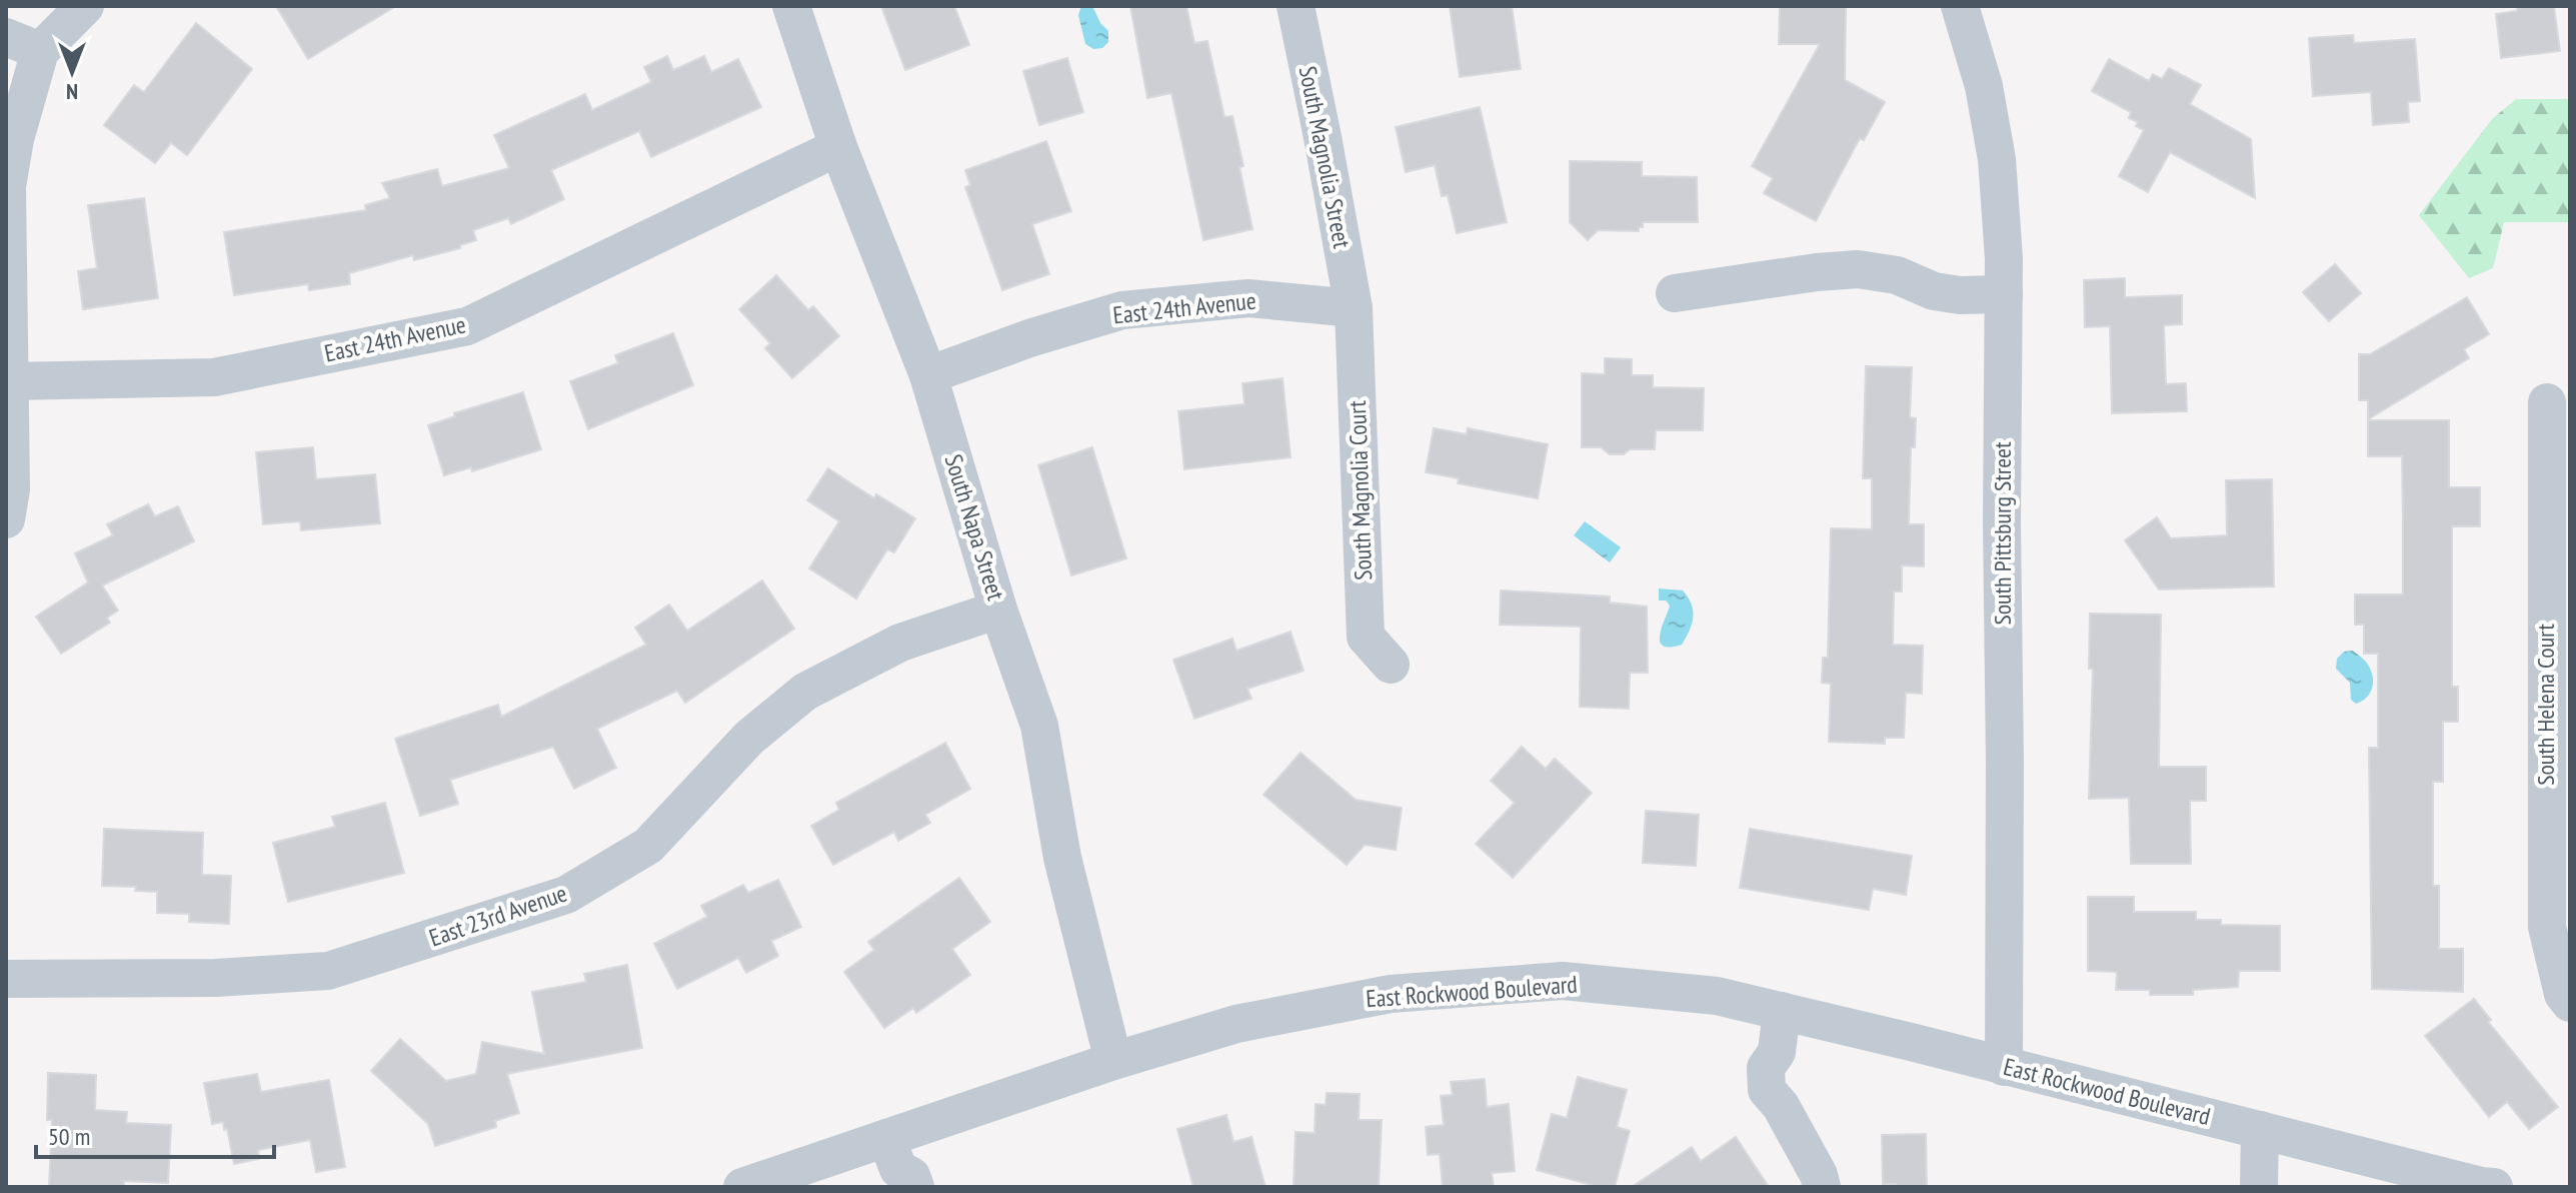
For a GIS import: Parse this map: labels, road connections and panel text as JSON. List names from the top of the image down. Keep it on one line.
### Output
{"streets":{"street":["South Magnolia Street","East 24th Avenue","South Magnolia Court","South Napa Street","South Pittsburg Street","South Helena Court","East 23rd Avenue","East Rockwood Boulevard"]},"crossings":[["South Magnolia Street","East 24th Avenue"],["South Magnolia Street","South Magnolia Court"],["East 24th Avenue","South Magnolia Court"],["East 24th Avenue","South Napa Street"],["South Napa Street","East 23rd Avenue"],["South Napa Street","East Rockwood Boulevard"],["South Pittsburg Street","East Rockwood Boulevard"]],"scale_bar":"50 m","north":"bottom"}
